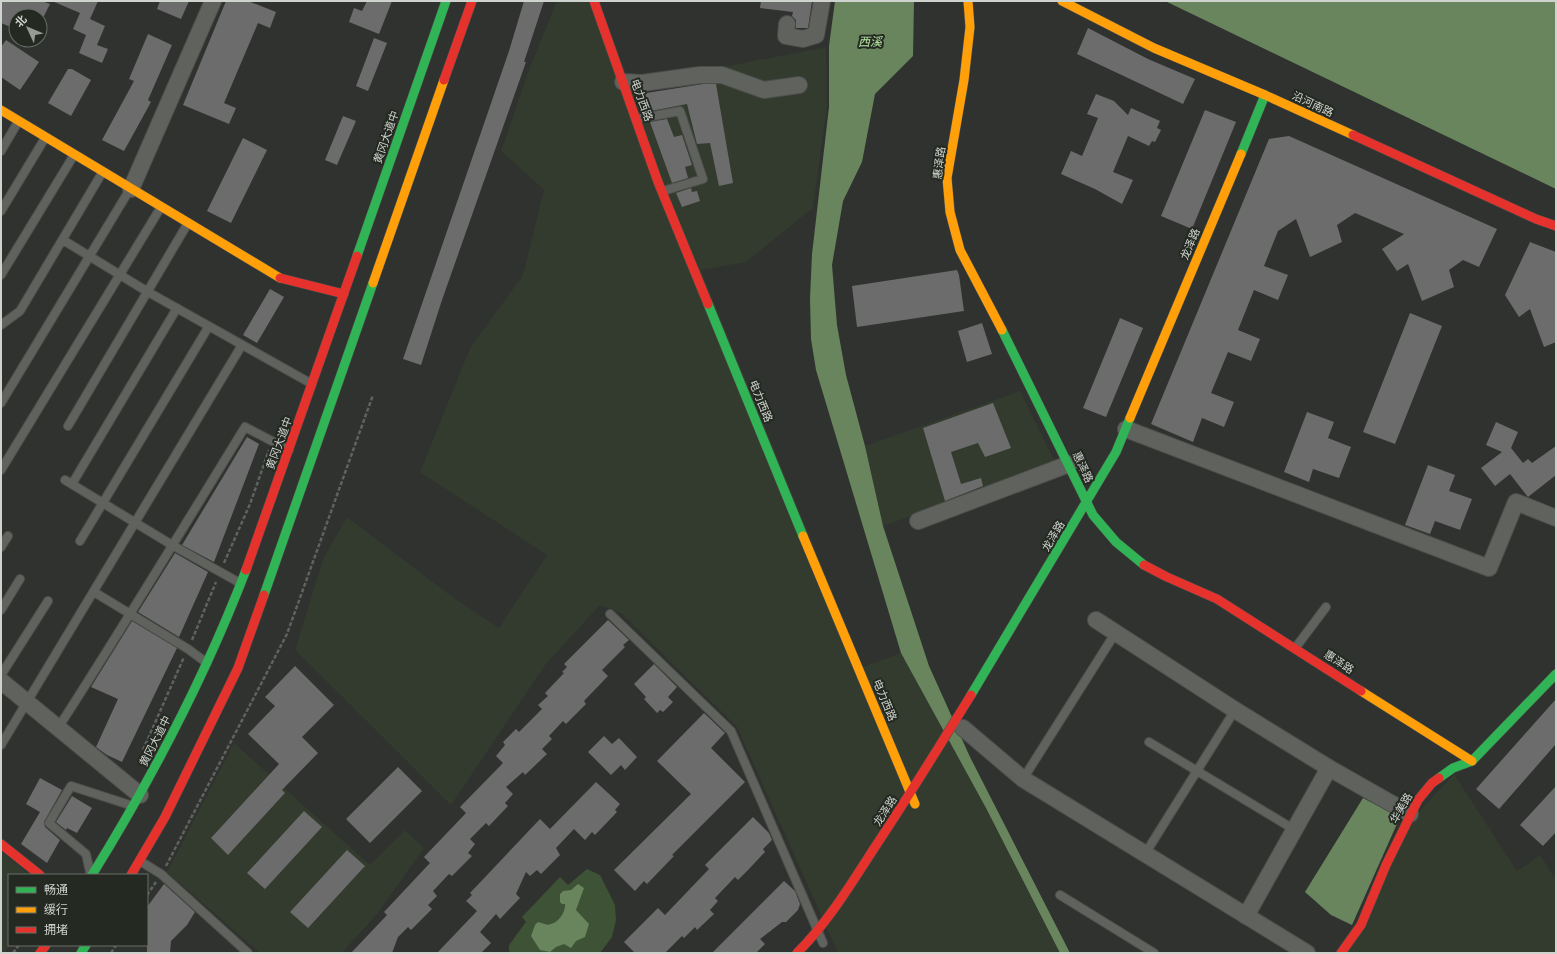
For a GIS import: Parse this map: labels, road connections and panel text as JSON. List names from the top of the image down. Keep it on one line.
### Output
{"streets":{"main road":["电力西路","沿河南路","黄冈大道中","惠泽路","龙泽路","华美路"]},"crossings":[["电力西路","龙泽路"],["沿河南路","龙泽路"],["惠泽路","龙泽路"],["惠泽路","华美路"]],"water":["西溪"],"legend":["畅通","缓行","拥堵"],"north":"top left"}
